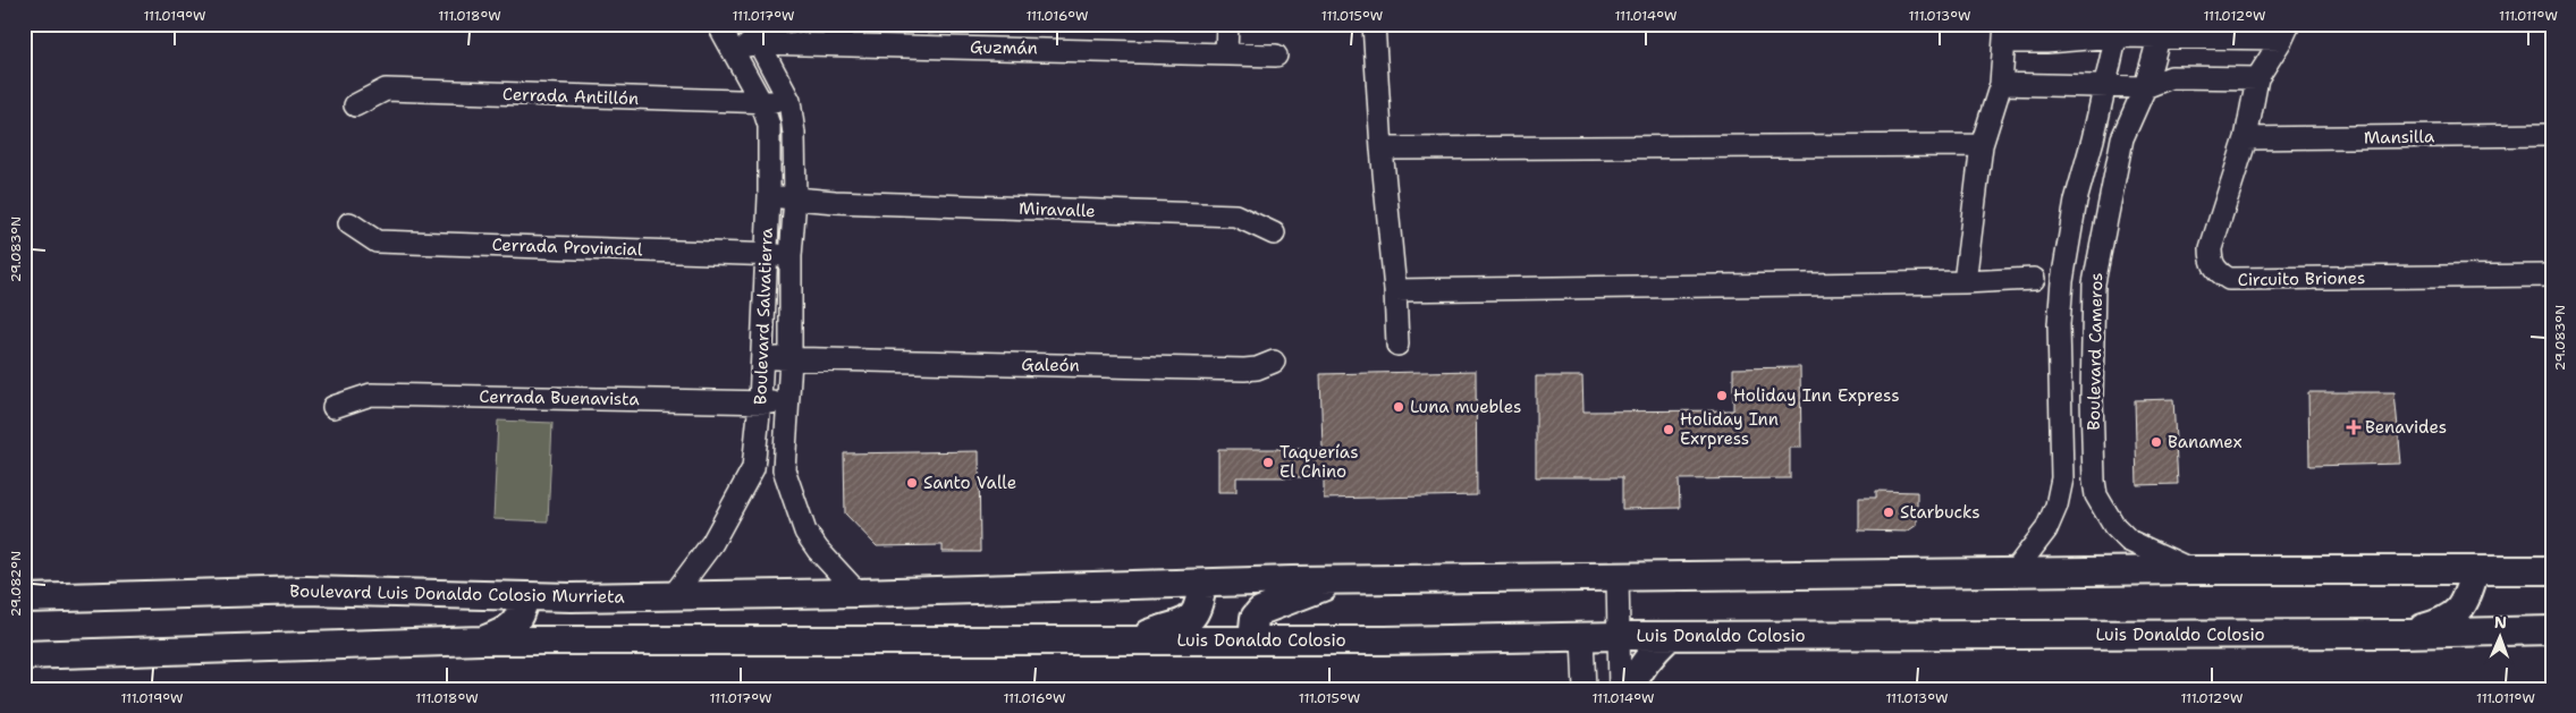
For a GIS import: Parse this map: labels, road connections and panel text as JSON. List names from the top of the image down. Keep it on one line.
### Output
{"streets":{"main road":["Boulevard Luis Donaldo Colosio Murrieta","Luis Donaldo Colosio"],"street":["Guzmán","Cerrada Antillón","Mansilla","Miravalle","Cerrada Provincial","Circuito Briones","Boulevard Salvatierra","Boulevard Cameros","Galeón","Cerrada Buenavista"]},"crossings":[["Guzmán","Boulevard Salvatierra"],["Cerrada Antillón","Boulevard Salvatierra"],["Mansilla","Circuito Briones"],["Miravalle","Boulevard Salvatierra"],["Cerrada Provincial","Boulevard Salvatierra"],["Boulevard Salvatierra","Galeón"],["Boulevard Salvatierra","Cerrada Buenavista"],["Boulevard Salvatierra","Boulevard Luis Donaldo Colosio Murrieta"]],"places":{"other":["Holiday Inn Express","Luna muebles","Holiday Inn Exrpress","Banamex","Taquerías El Chino","Santo Valle","Starbucks"],"health":["Benavides"]},"north":"top","coordinates":["111.019°W","111.018°W","111.017°W","111.016°W","111.015°W","111.014°W","111.013°W","111.012°W","111.011°W","29.083°N","29.082°N"]}
